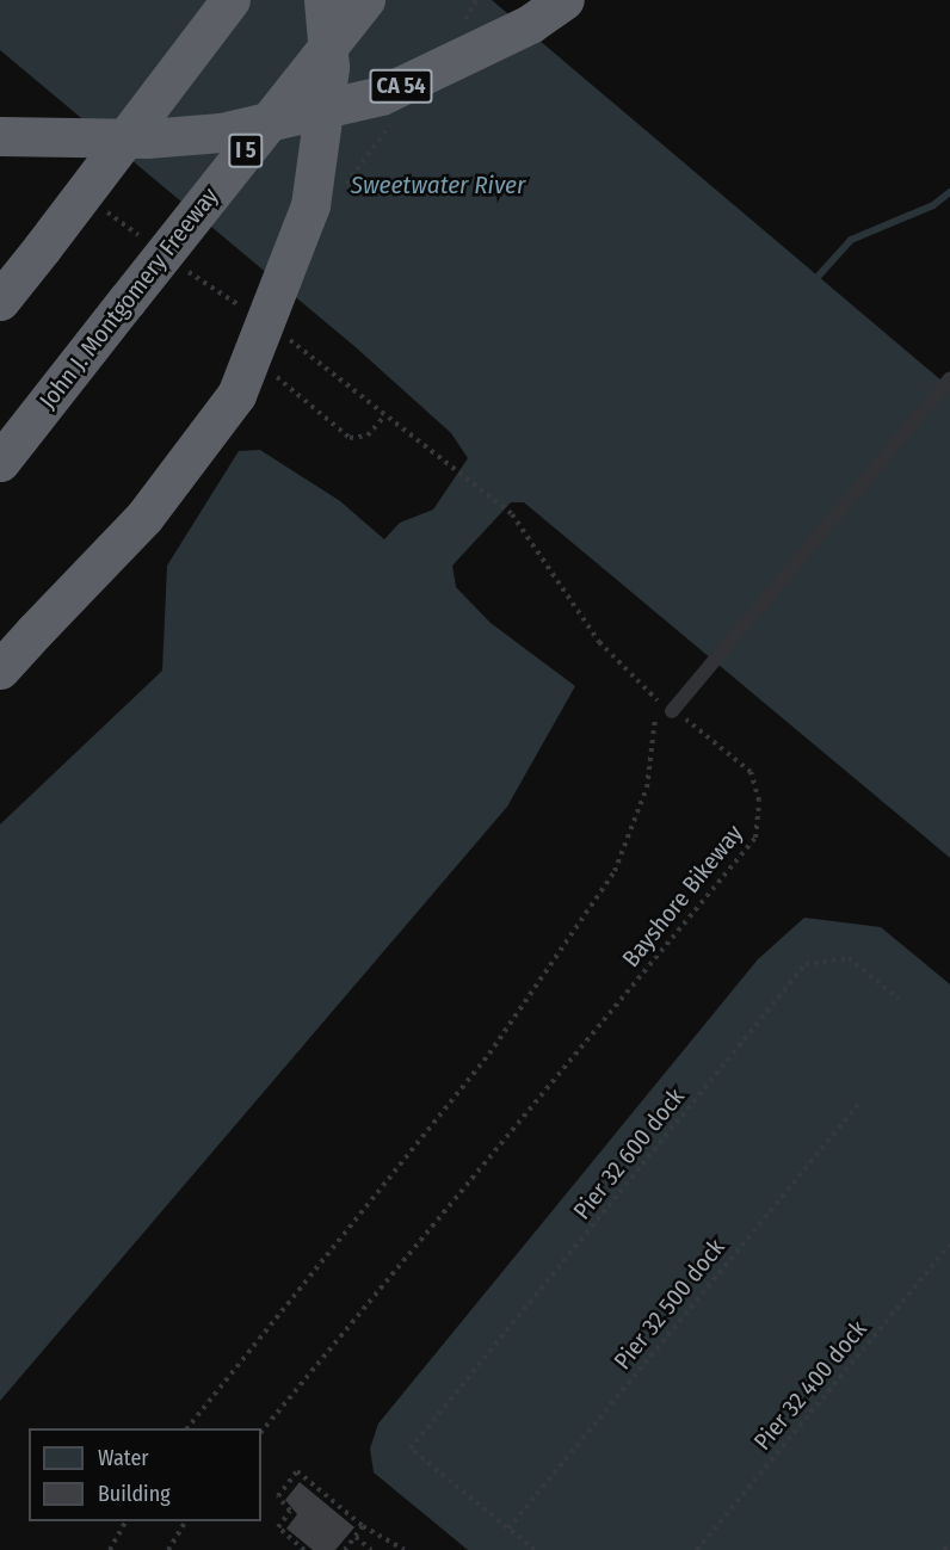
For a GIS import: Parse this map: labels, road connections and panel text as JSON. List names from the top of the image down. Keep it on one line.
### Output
{"streets":{"highway":["CA 54","I 5","John J. Montgomery Freeway"],"path":["Bayshore Bikeway","Pier 32 600 dock","Pier 32 500 dock","Pier 32 400 dock"]},"crossings":[["Pier 32 600 dock","Pier 32 500 dock"]],"water":["Sweetwater River"],"legend":["Water","Building"]}
